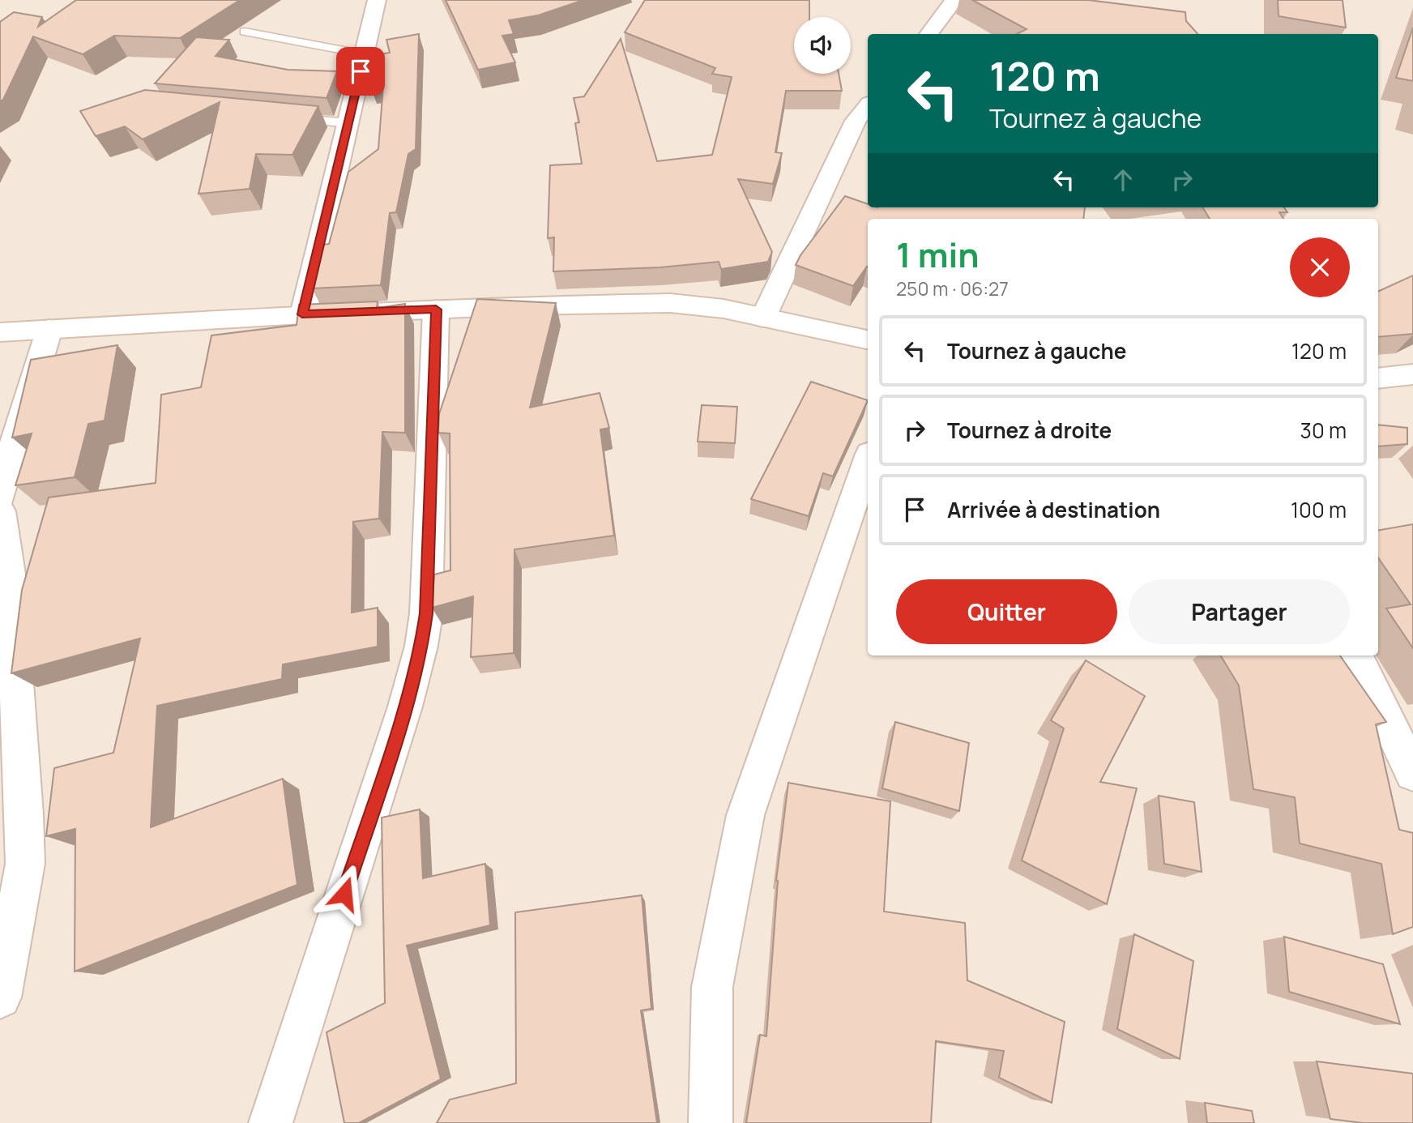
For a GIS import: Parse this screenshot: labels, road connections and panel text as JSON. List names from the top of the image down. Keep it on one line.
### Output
{"page":{"turn":["120 m","Tournez à gauche"],"heading":["1 min","250 m · 06:27"],"list":[{"name":"Tournez à gauche","value":"120 m"},{"name":"Tournez à droite","value":"30 m"},{"name":"Arrivée à destination","value":"100 m"}],"buttons":["Quitter","Partager"]}}
